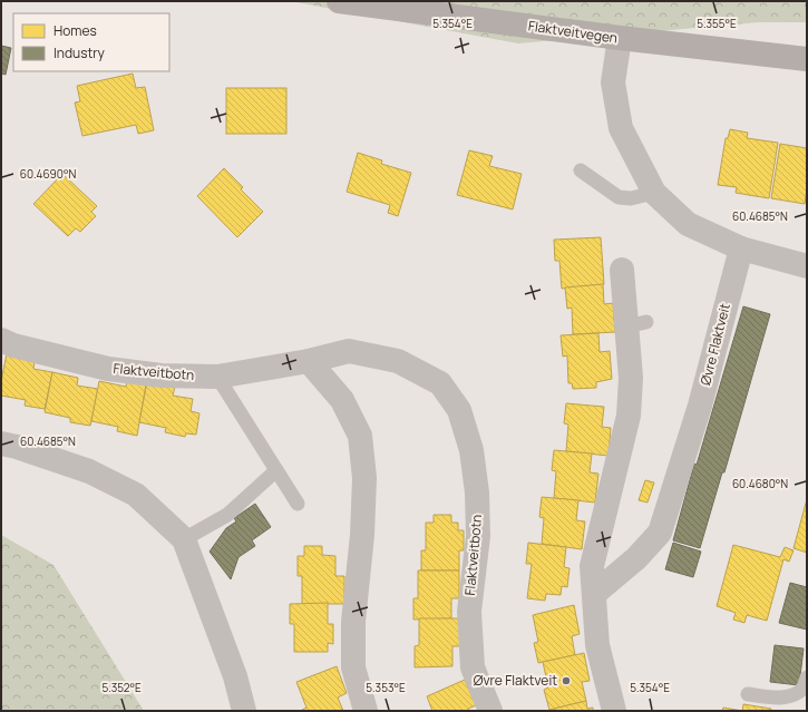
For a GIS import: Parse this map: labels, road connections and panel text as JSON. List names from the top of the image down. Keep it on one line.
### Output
{"streets":{"main road":["Flaktveitvegen"],"street":["Øvre Flaktveit","Flaktveitbotn"]},"places":["Øvre Flaktveit"],"legend":["Homes","Industry"],"coordinates":["5.354°E","5.355°E","60.4690°N","60.4685°N","60.4680°N","5.352°E","5.353°E"]}
